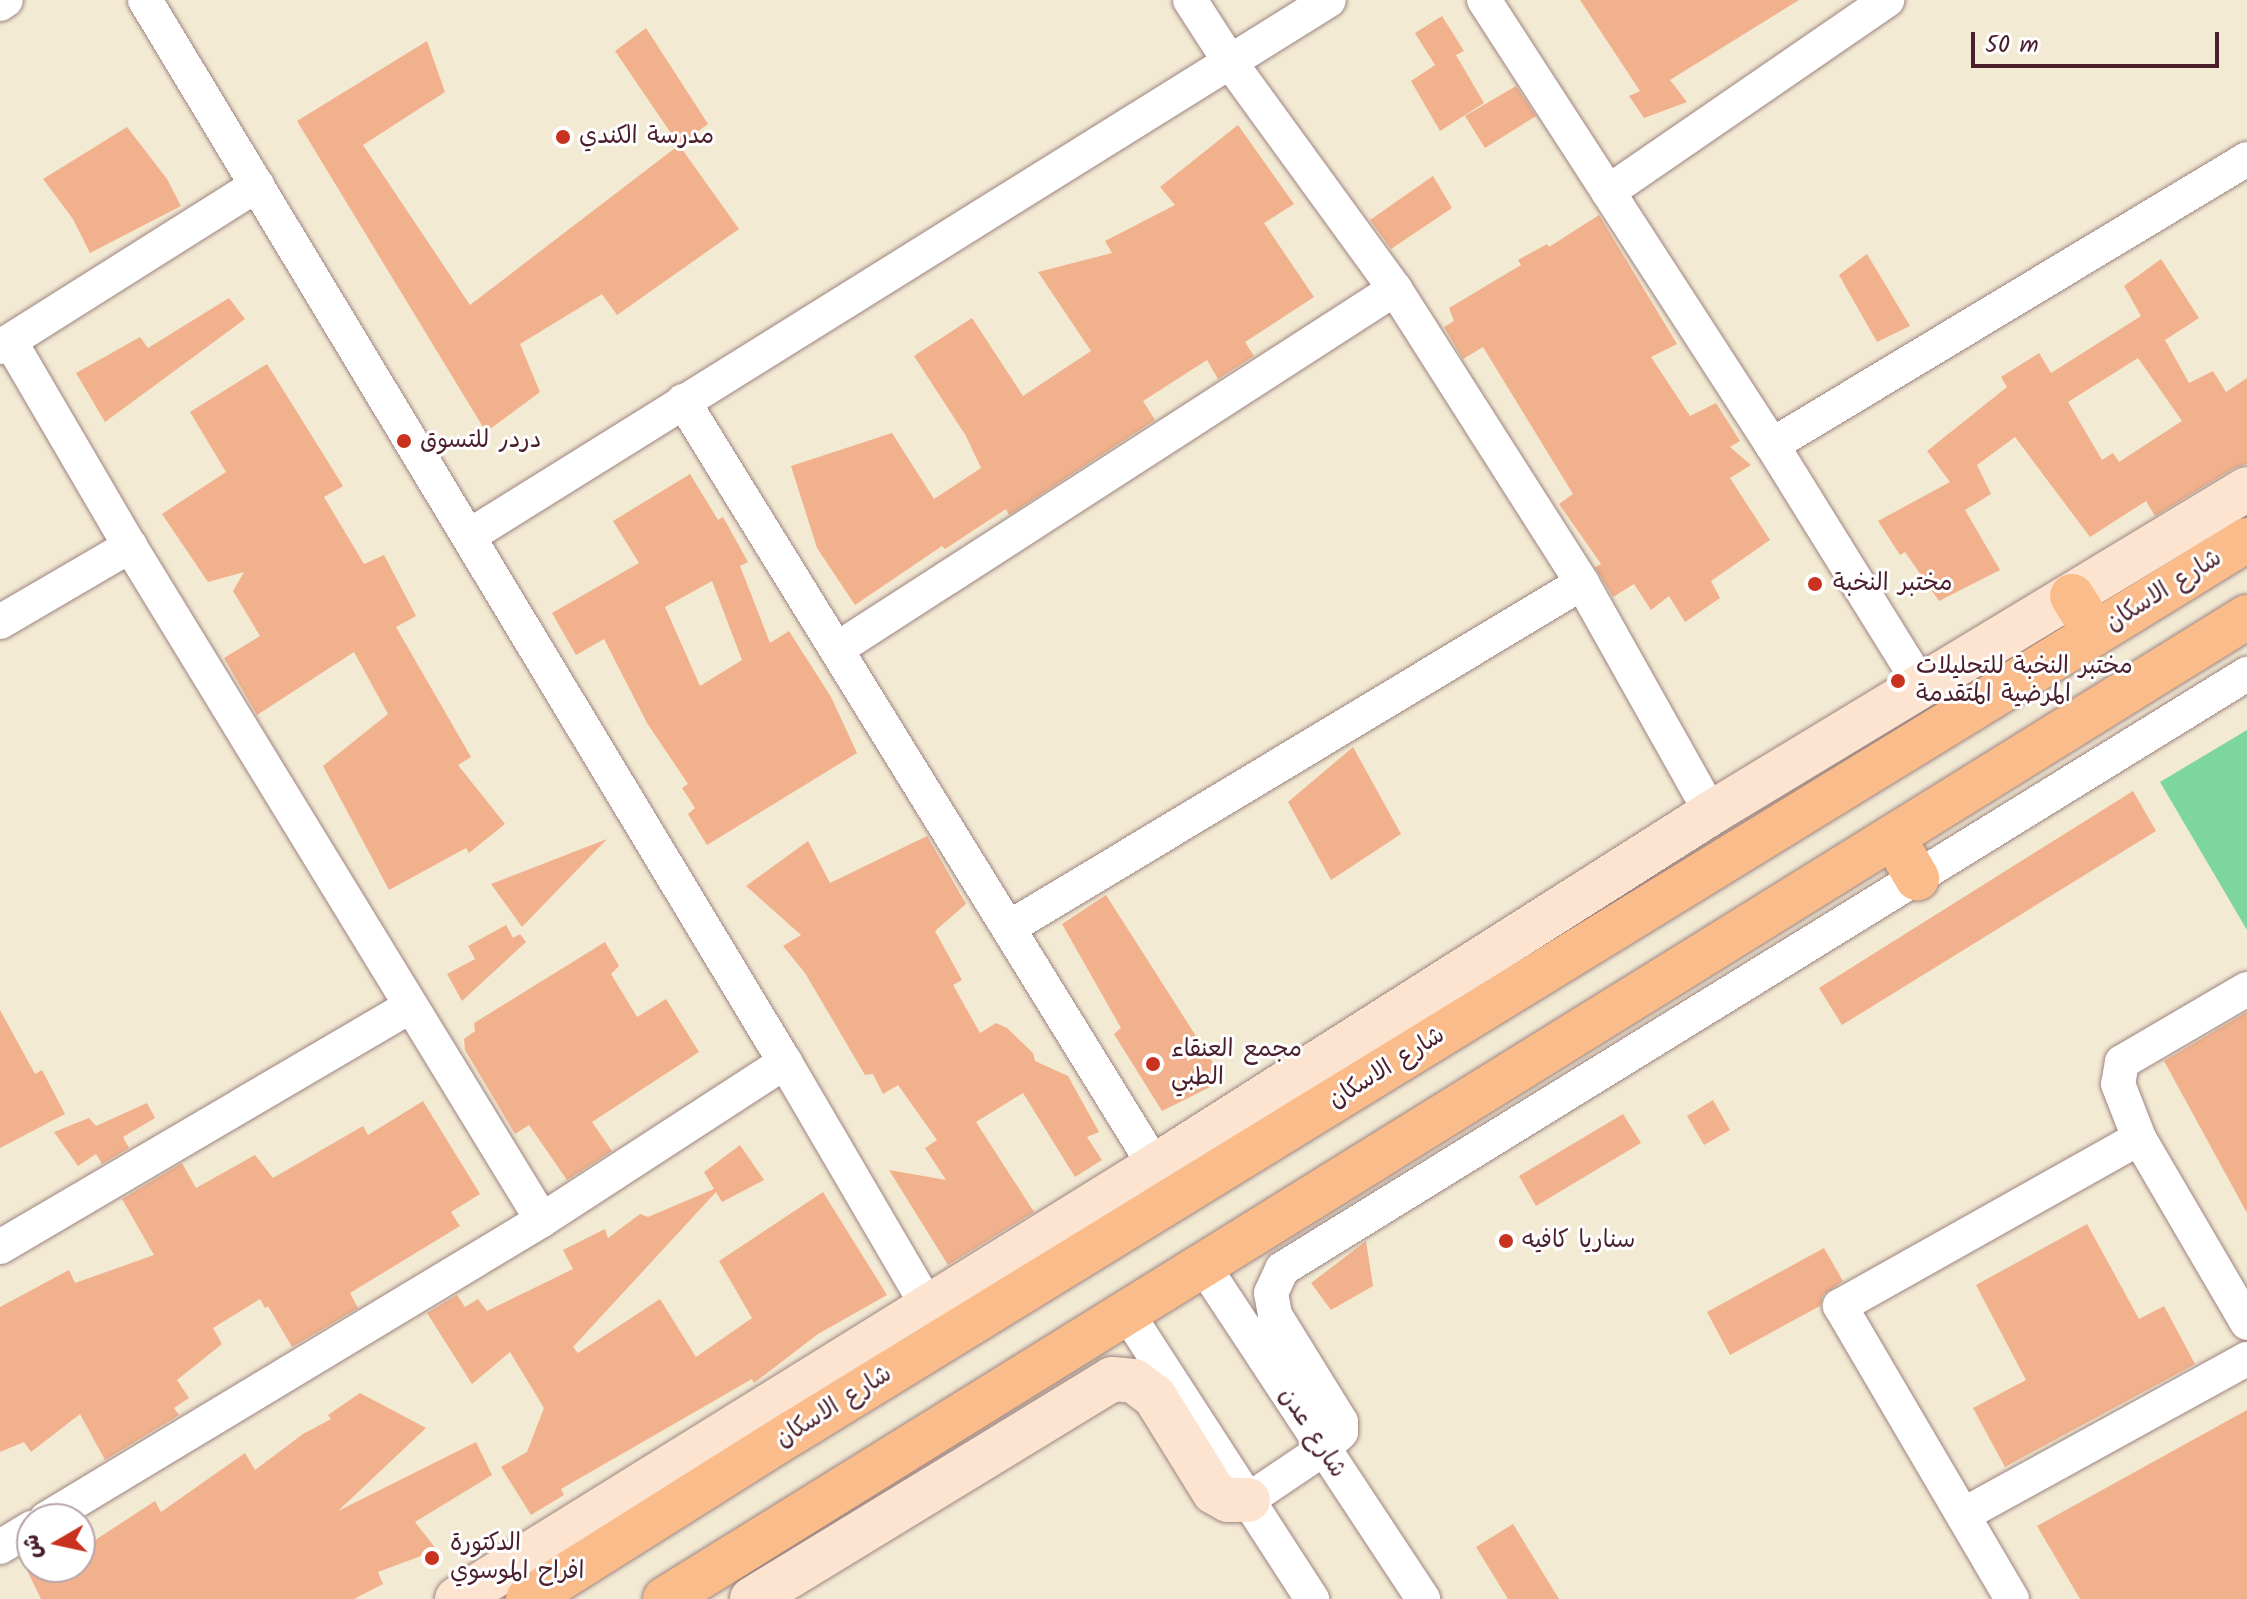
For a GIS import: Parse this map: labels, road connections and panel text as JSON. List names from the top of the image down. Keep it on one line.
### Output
{"streets":{"main road":["شارع الاسكان"],"street":["شارع عدن"]},"places":["مدرسة الكندي","دردر للتسوق","مختبر النخبة","مختبر النخبة للتحليلات المرضية المتقدمة","مجمع العنقاء الطبي","سناريا كافيه","الدكتورة افراح الموسوي"],"scale_bar":"50 m","north":"left"}
